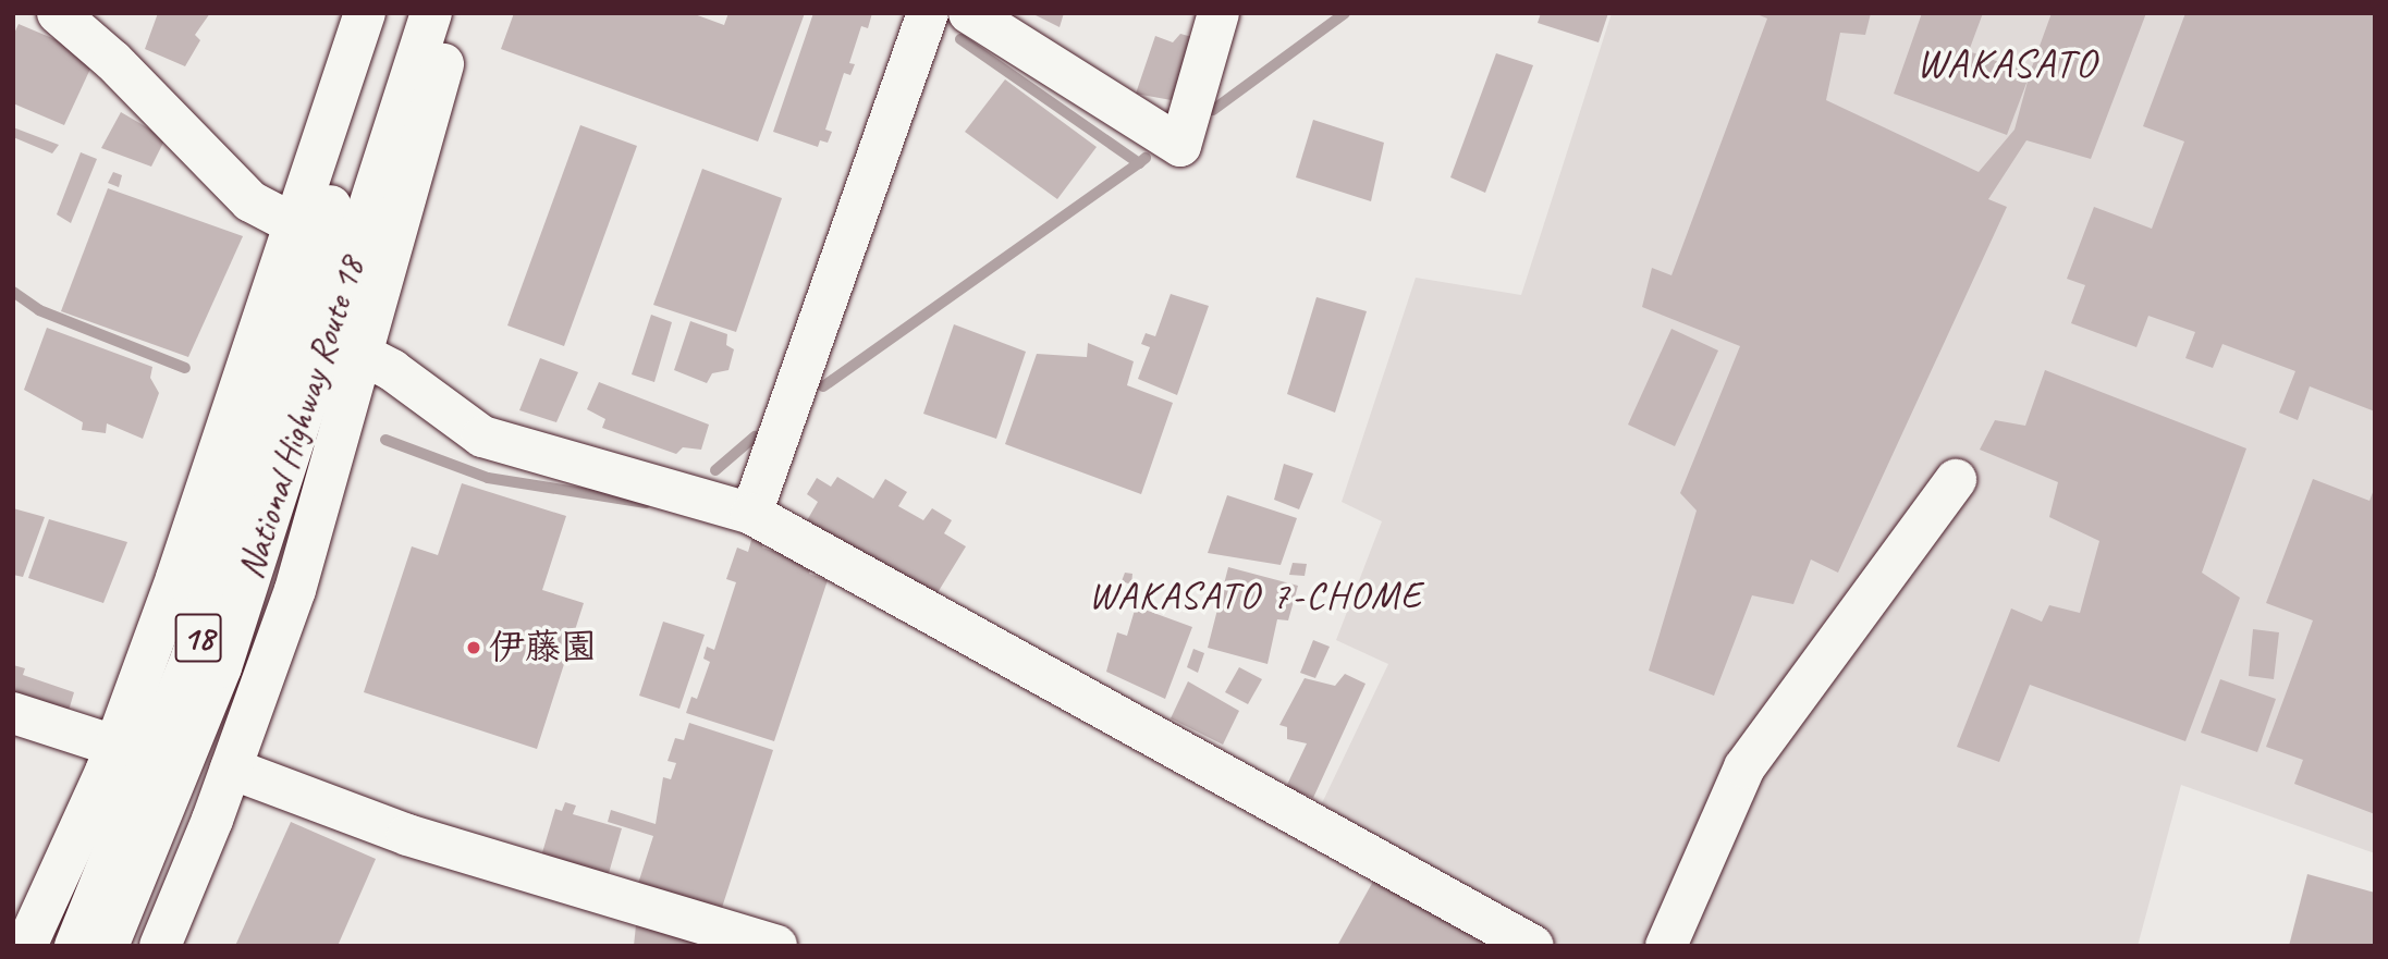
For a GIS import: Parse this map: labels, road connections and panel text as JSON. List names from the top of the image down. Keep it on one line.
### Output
{"streets":{"main road":["National Highway Route 18","18"]},"districts":["WAKASATO","WAKASATO 7-CHOME"],"places":["伊藤園"]}
